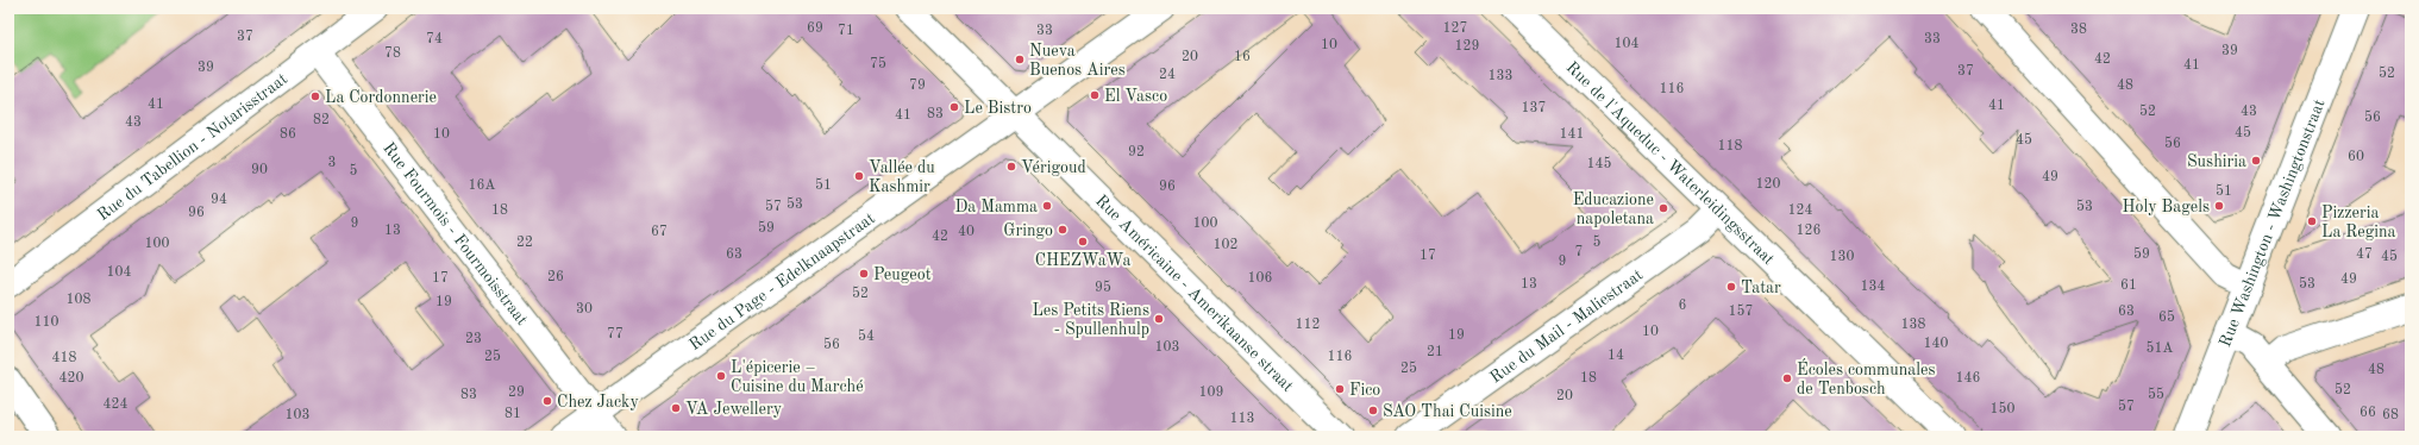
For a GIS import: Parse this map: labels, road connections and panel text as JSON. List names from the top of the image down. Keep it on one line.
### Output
{"streets":{"street":["Rue du Tabellion - Notarisstraat","Rue de l'Aqueduc - Waterleidingsstraat","Rue Washington - Washingtonstraat","Rue Fourmois - Fourmoisstraat","Rue du Page - Edelknaapstraat","Rue Américaine - Amerikaanse straat","Rue du Mail - Maliestraat"]},"crossings":[["Rue du Tabellion - Notarisstraat","Rue Fourmois - Fourmoisstraat"],["Rue de l'Aqueduc - Waterleidingsstraat","Rue du Mail - Maliestraat"],["Rue Fourmois - Fourmoisstraat","Rue du Page - Edelknaapstraat"],["Rue du Page - Edelknaapstraat","Rue Américaine - Amerikaanse straat"]],"places":["Nueva Buenos Aires","El Vasco","La Cordonnerie","Le Bistro","Sushiria","Vérigoud","Vallée du Kashmir","Da Mamma","Holy Bagels","Educazione napoletana","Pizzeria La Regina","Gringo","CHEZWaWa","Peugeot","Tatar","Les Petits Riens - Spullenhulp","L'épicerie – Cuisine du Marché","Écoles communales de Tenbosch","Fico","Chez Jacky","VA Jewellery","SAO Thai Cuisine"],"house_numbers":["69","127","38","71","33","37","74","33","104","10","129","39","78","20","16","42","75","41","39","37","52","24","133","79","48","116","41","41","137","52","43","83","41","56","82","43","45","86","10","141","45","56","118","92","60","3","145","90","5","49","120","16A","51","96","51","94","53","57","53","18","124","96","9","100","59","13","126","67","40","42","22","5","100","102","7","63","59","47","17","130","45","9","104","26","17","106","49","13","53","61","134","95","52","108","19","6","30","157","63","65","110","112","138","10","77","19","54","23","140","56","103","51A","21","14","25","116","418","25","48","420","18","146","52","29","109","83","55","20","424","57","150","66","81","103","68","113"]}
